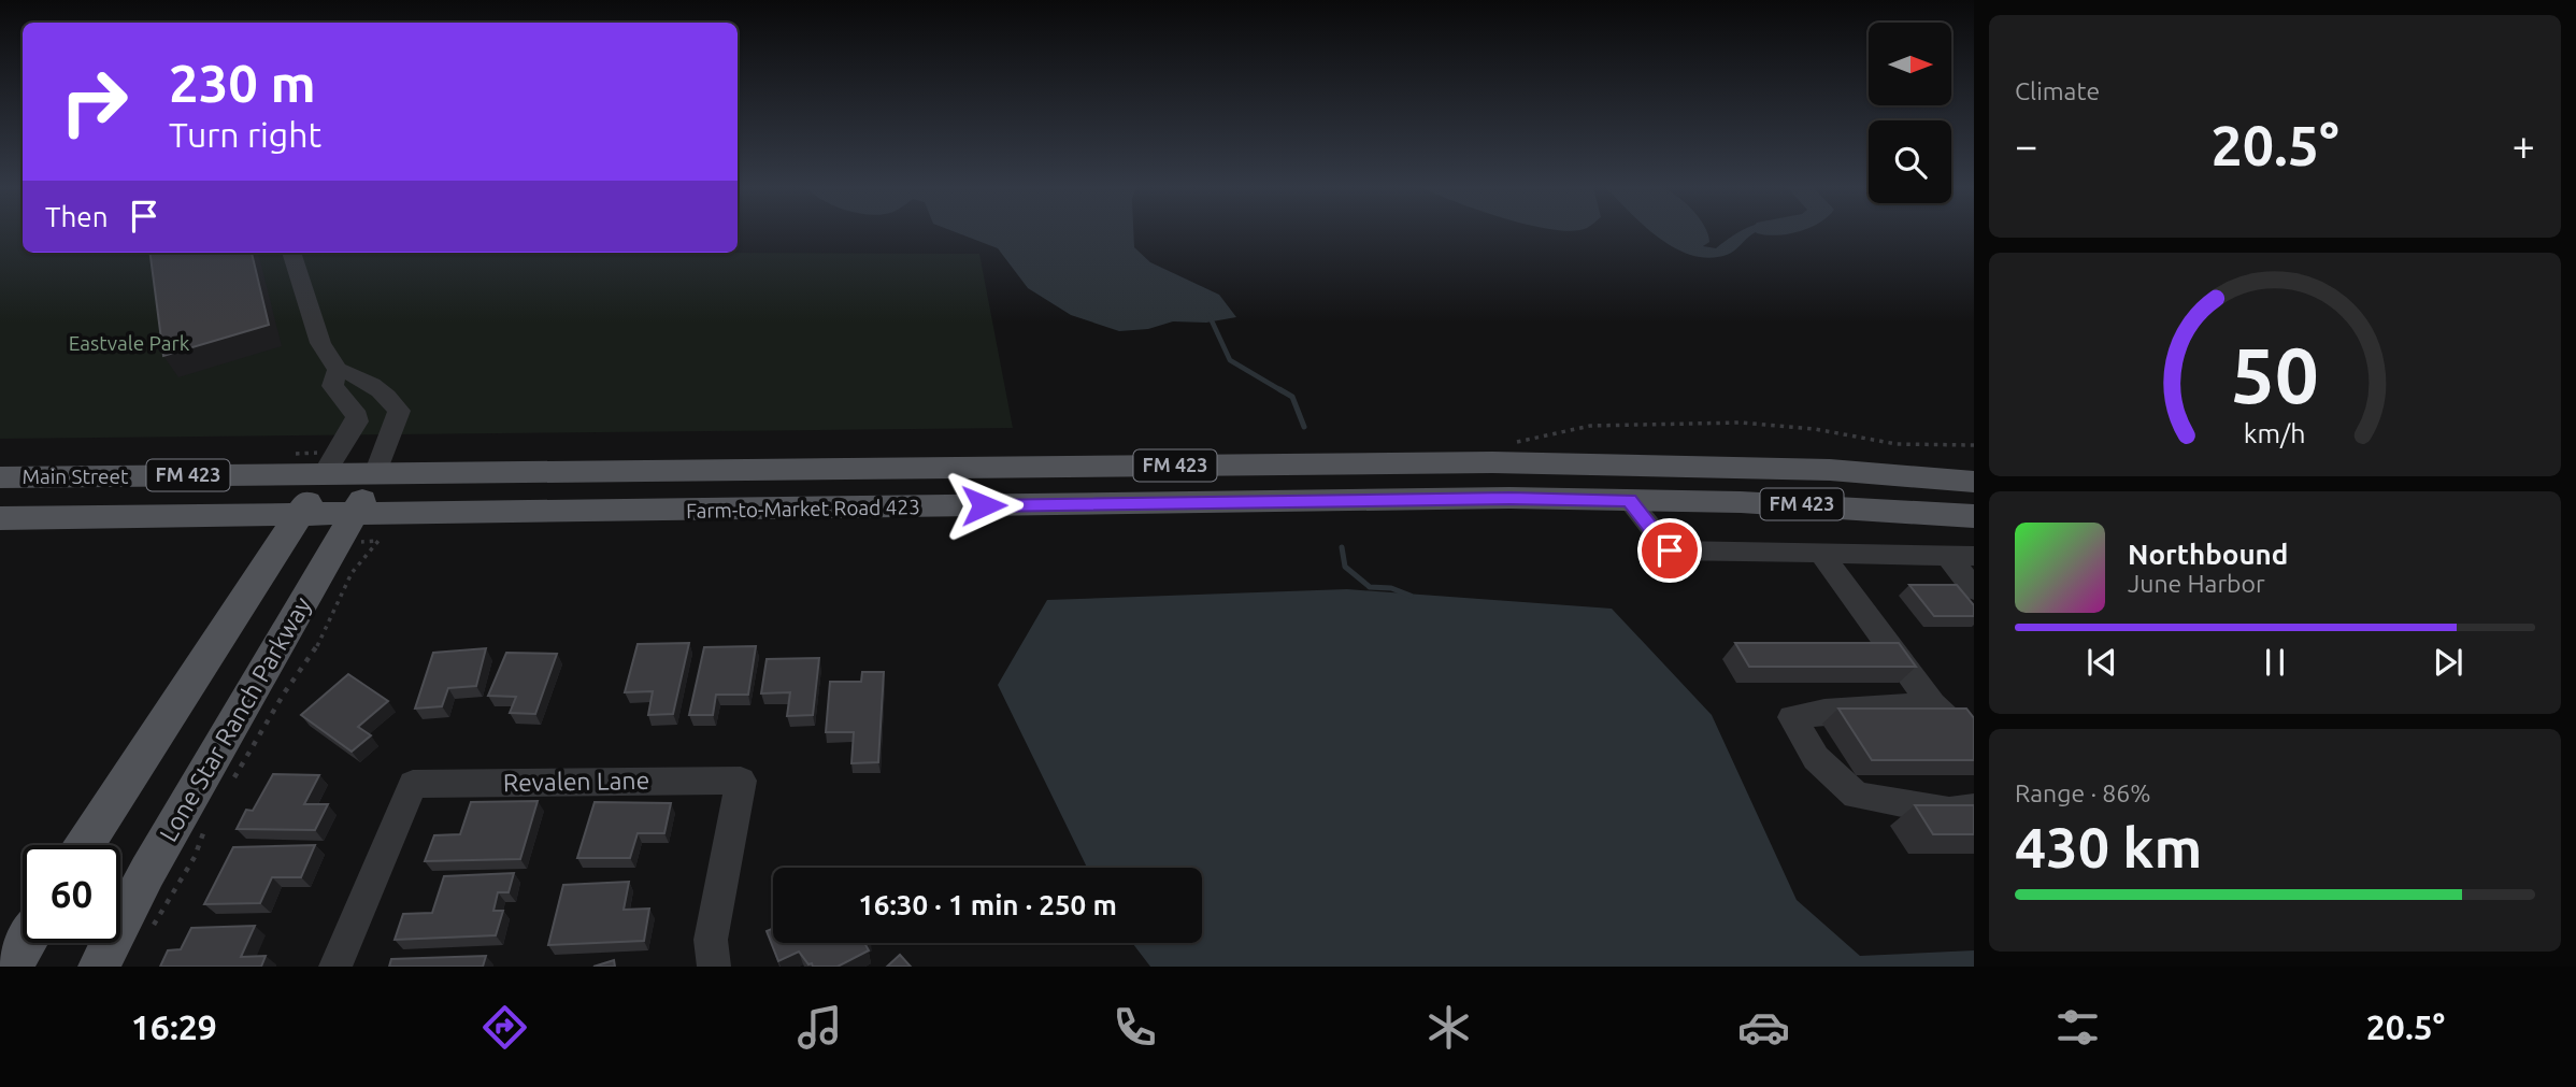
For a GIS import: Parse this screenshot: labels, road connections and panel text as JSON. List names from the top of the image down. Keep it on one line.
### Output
{"streets":{"main road":["FM 423","Main Street","Farm-to-Market Road 423","Lone Star Ranch Parkway"],"street":["Revalen Lane"]},"crossings":[["FM 423","Main Street"],["FM 423","Lone Star Ranch Parkway"],["Main Street","Farm-to-Market Road 423"],["Main Street","Lone Star Ranch Parkway"],["Farm-to-Market Road 423","Lone Star Ranch Parkway"]],"parks":["Eastvale Park"],"north":"right","page":{"tile":["Climate",["Range · 86%","430 km"]],"turn":["230 m","Turn right"],"heat":["−","20.5°","+"],"then":"Then","song":["Northbound","June Harbor"],"limit":"60","trip":"16:30 · 1 min · 250 m","tabs":["16:29","20.5°"],"gauge":["50","km/h"]}}
